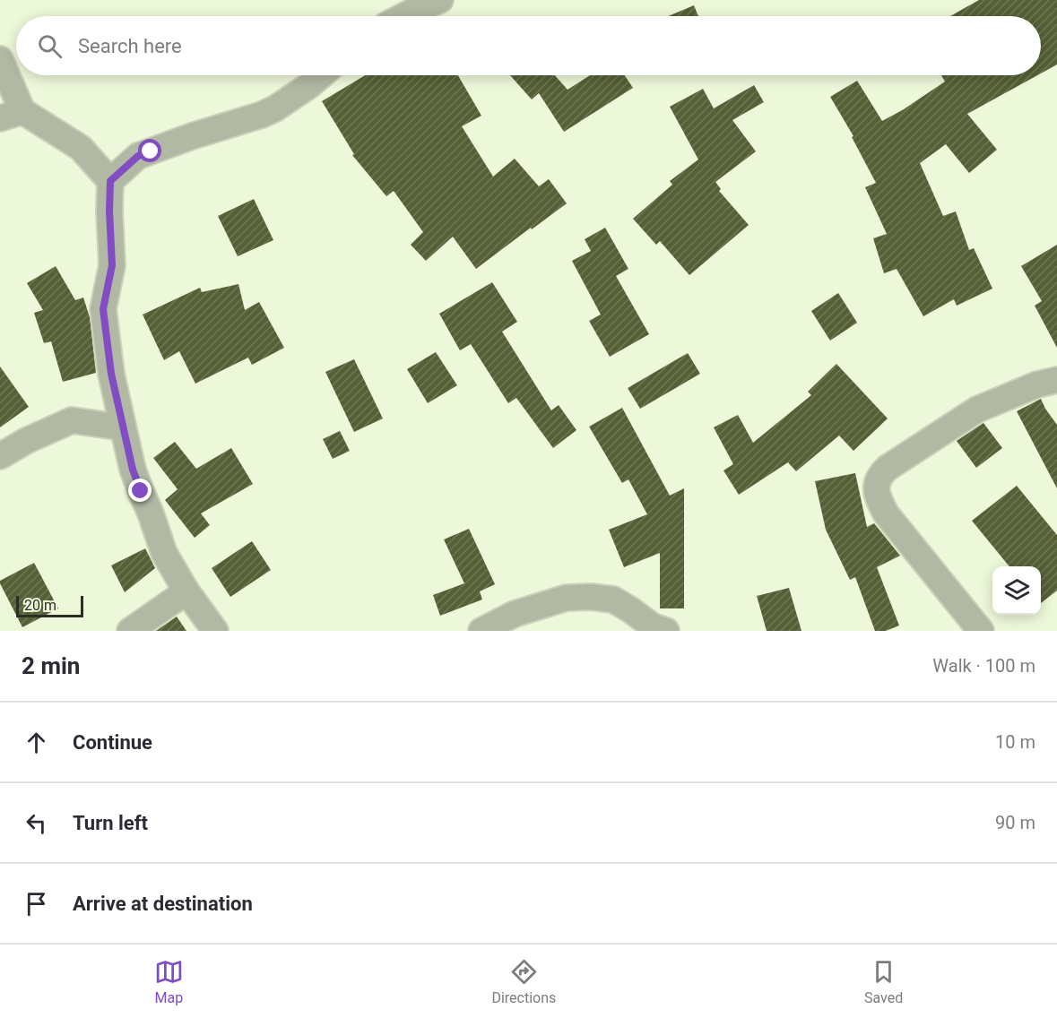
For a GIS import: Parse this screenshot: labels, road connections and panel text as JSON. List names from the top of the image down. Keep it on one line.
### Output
{"scale_bar":"20 m","page":{"search":"Search here","scale":"20 m","heading":["2 min","Walk · 100 m"],"list":[["Continue","10 m"],["Turn left","90 m"],"Arrive at destination"],"nav":["Map","Directions","Saved"]}}
